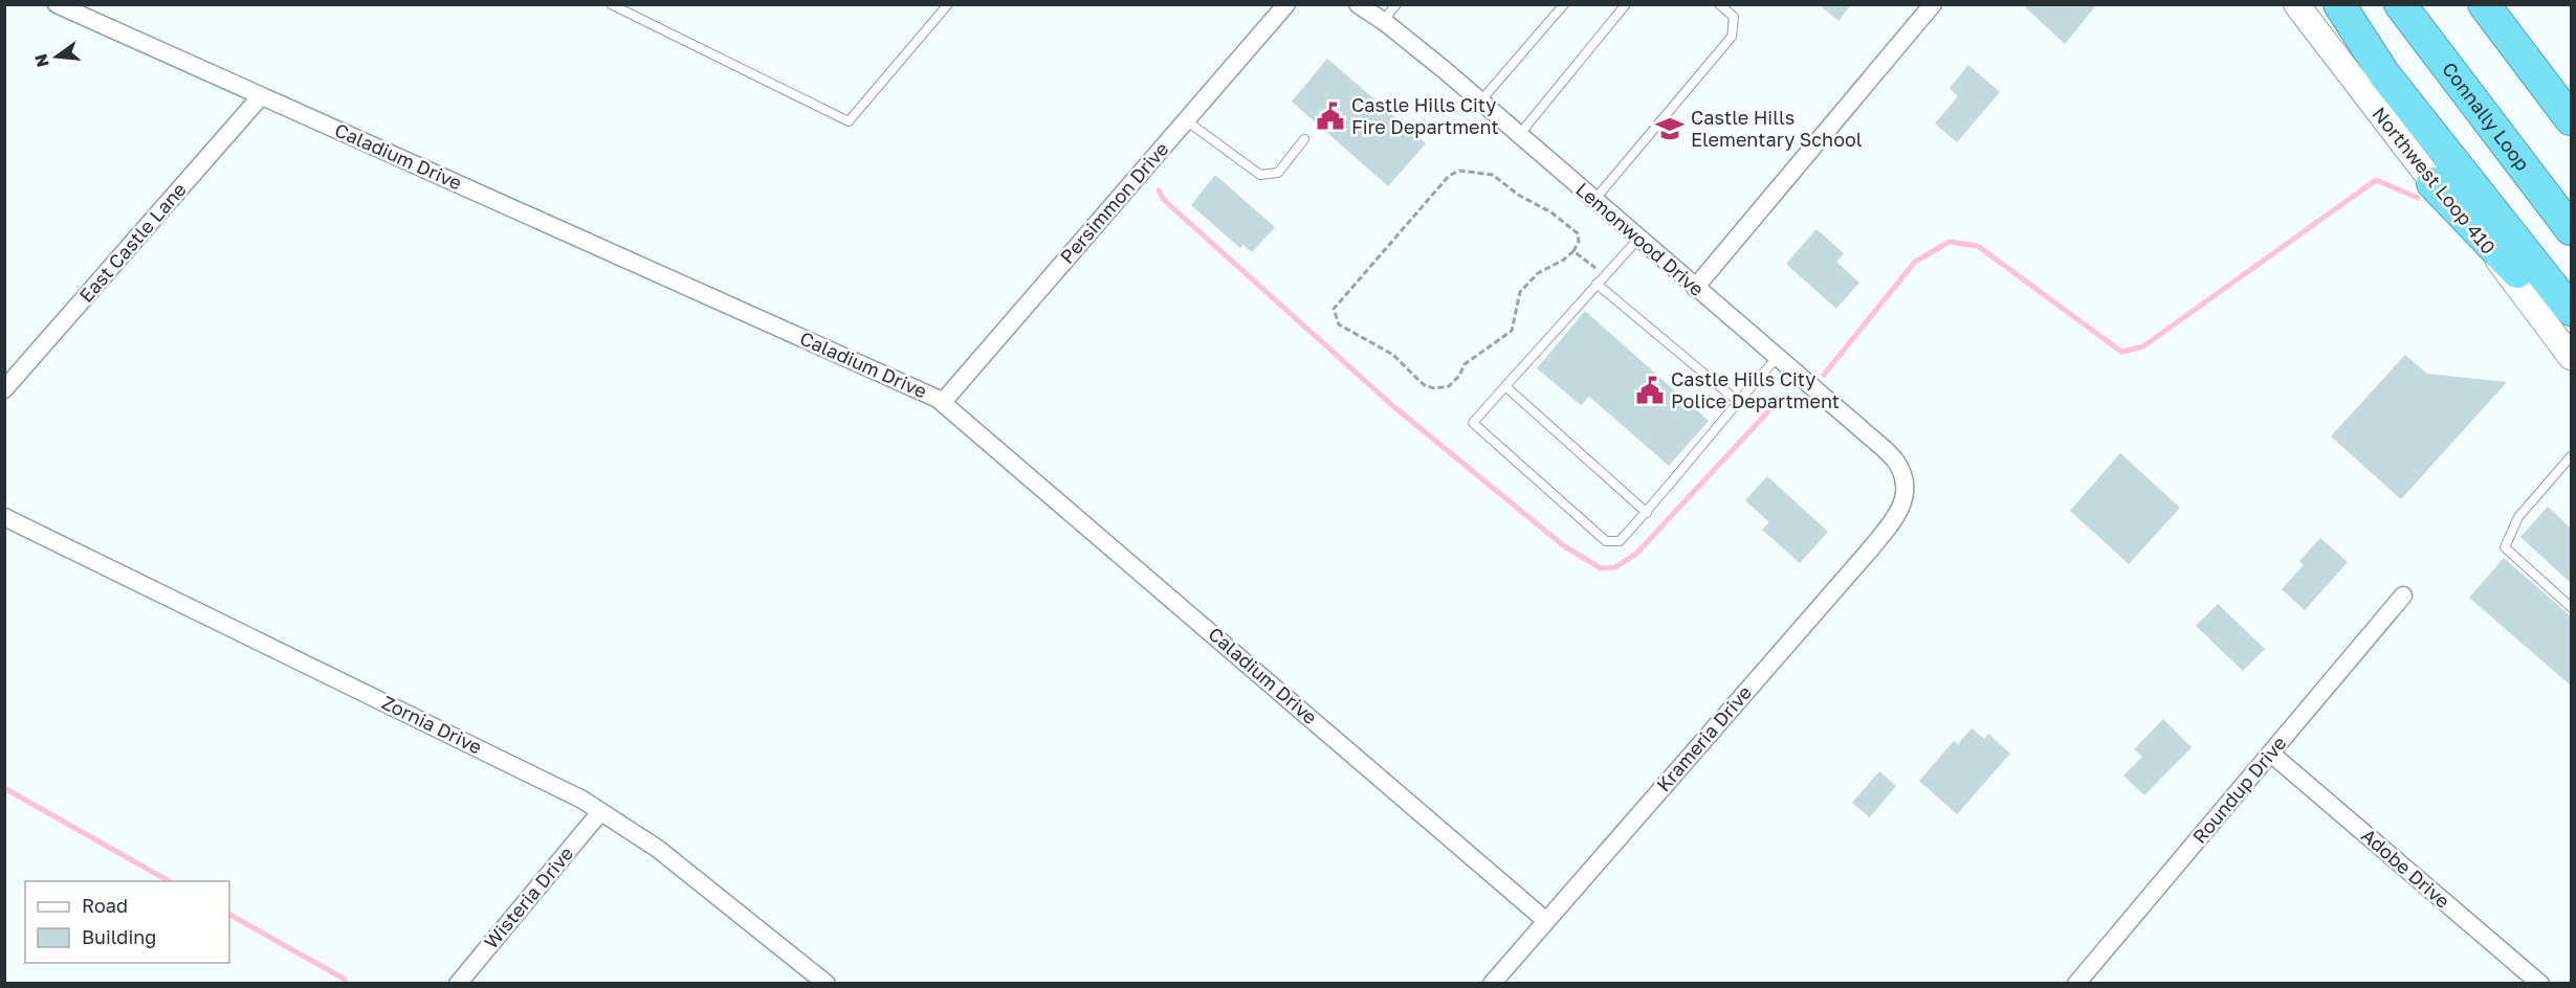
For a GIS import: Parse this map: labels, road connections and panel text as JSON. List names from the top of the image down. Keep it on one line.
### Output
{"streets":{"highway":["Connally Loop"],"main road":["Northwest Loop 410"],"street":["Caladium Drive","Persimmon Drive","Lemonwood Drive","East Castle Lane","Zornia Drive","Krameria Drive","Roundup Drive","Adobe Drive","Wisteria Drive"]},"crossings":[["Caladium Drive","Persimmon Drive"],["Caladium Drive","East Castle Lane"],["Caladium Drive","Krameria Drive"],["Lemonwood Drive","Krameria Drive"],["Zornia Drive","Wisteria Drive"],["Roundup Drive","Adobe Drive"]],"places":{"public building":["Castle Hills City Fire Department","Castle Hills City Police Department"],"school or university":["Castle Hills Elementary School"]},"legend":["Road","Building"],"north":"left"}
